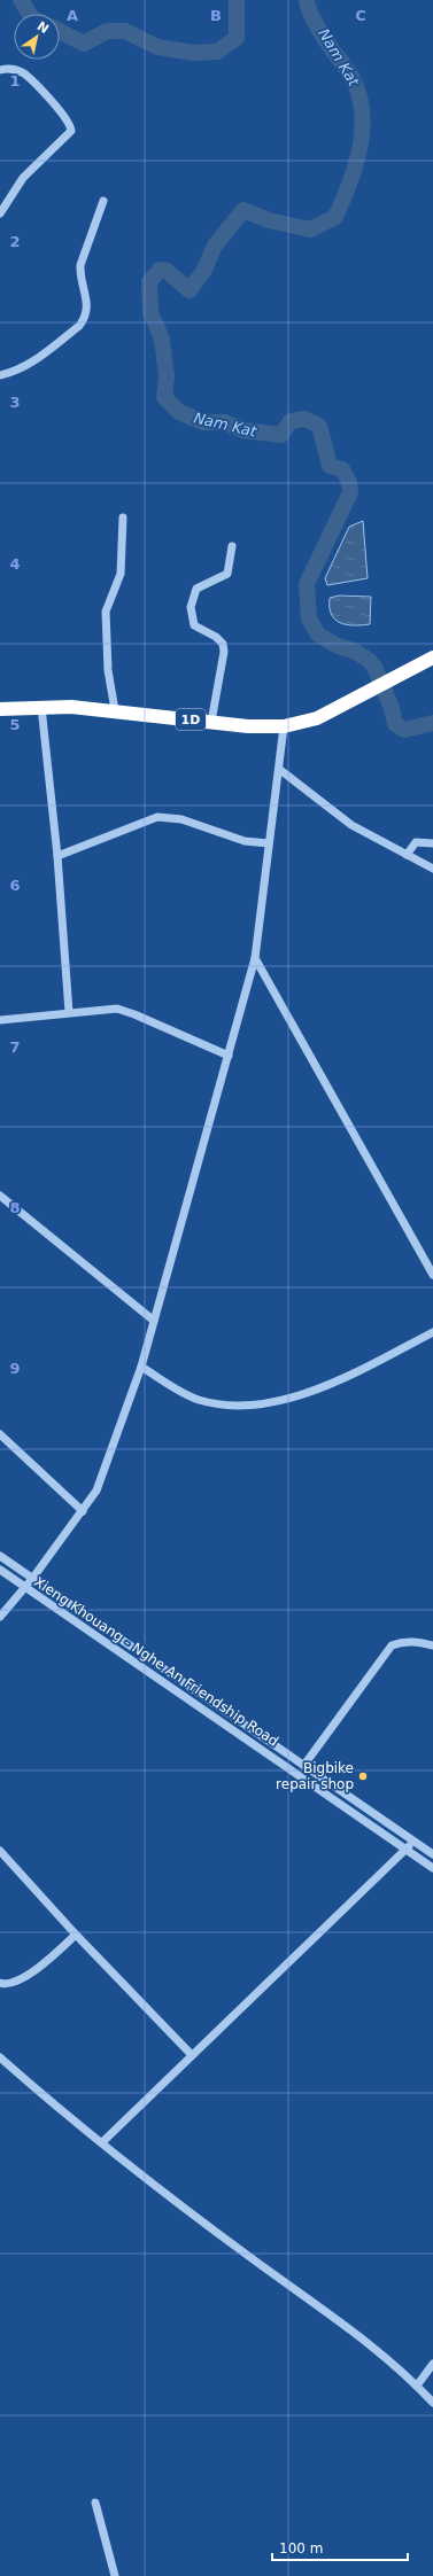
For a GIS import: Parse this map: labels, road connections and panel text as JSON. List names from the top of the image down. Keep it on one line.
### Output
{"streets":{"highway":["1D"],"street":["Xieng Khouang - Nghe An Friendship Road"]},"water":["Nam Kat"],"places":["Bigbike repair shop"],"scale_bar":"100 m","north":"top right","grid":{"columns":["A","B","C"],"rows":["1","2","3","4","5","6","7","8","9"]}}
